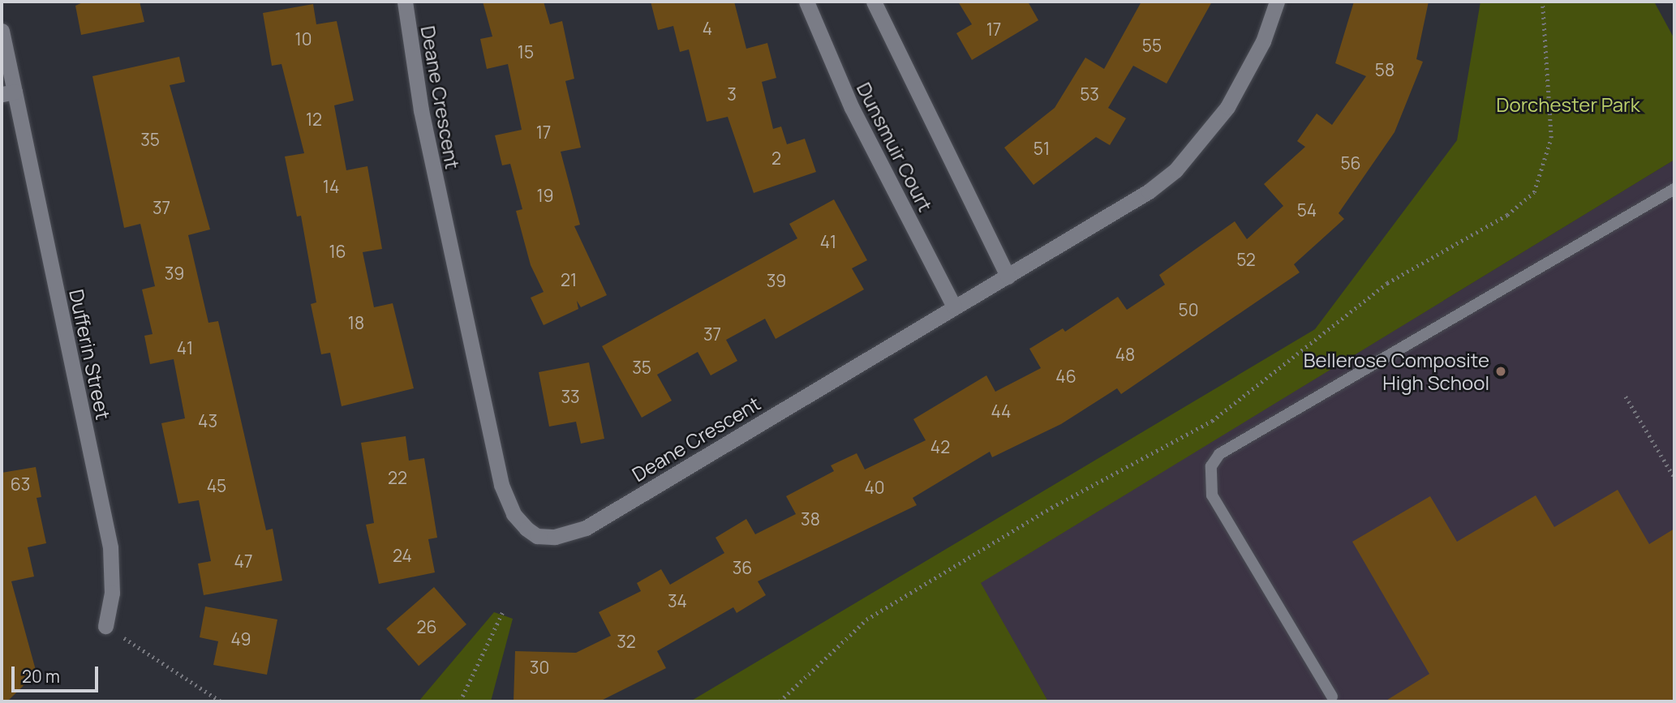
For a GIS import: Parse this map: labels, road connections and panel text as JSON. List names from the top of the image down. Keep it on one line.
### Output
{"streets":{"street":["Deane Crescent","Dunsmuir Court","Dufferin Street"]},"crossings":[["Deane Crescent","Dunsmuir Court"]],"parks":["Dorchester Park"],"places":["Bellerose Composite High School"],"house_numbers":["4","17","10","55","15","58","3","53","12","17","35","51","2","56","14","19","37","54","41","16","52","39","21","39","50","18","37","41","48","35","46","33","44","43","42","22","63","45","40","38","24","47","36","34","26","49","32","30"],"scale_bar":"20 m"}
